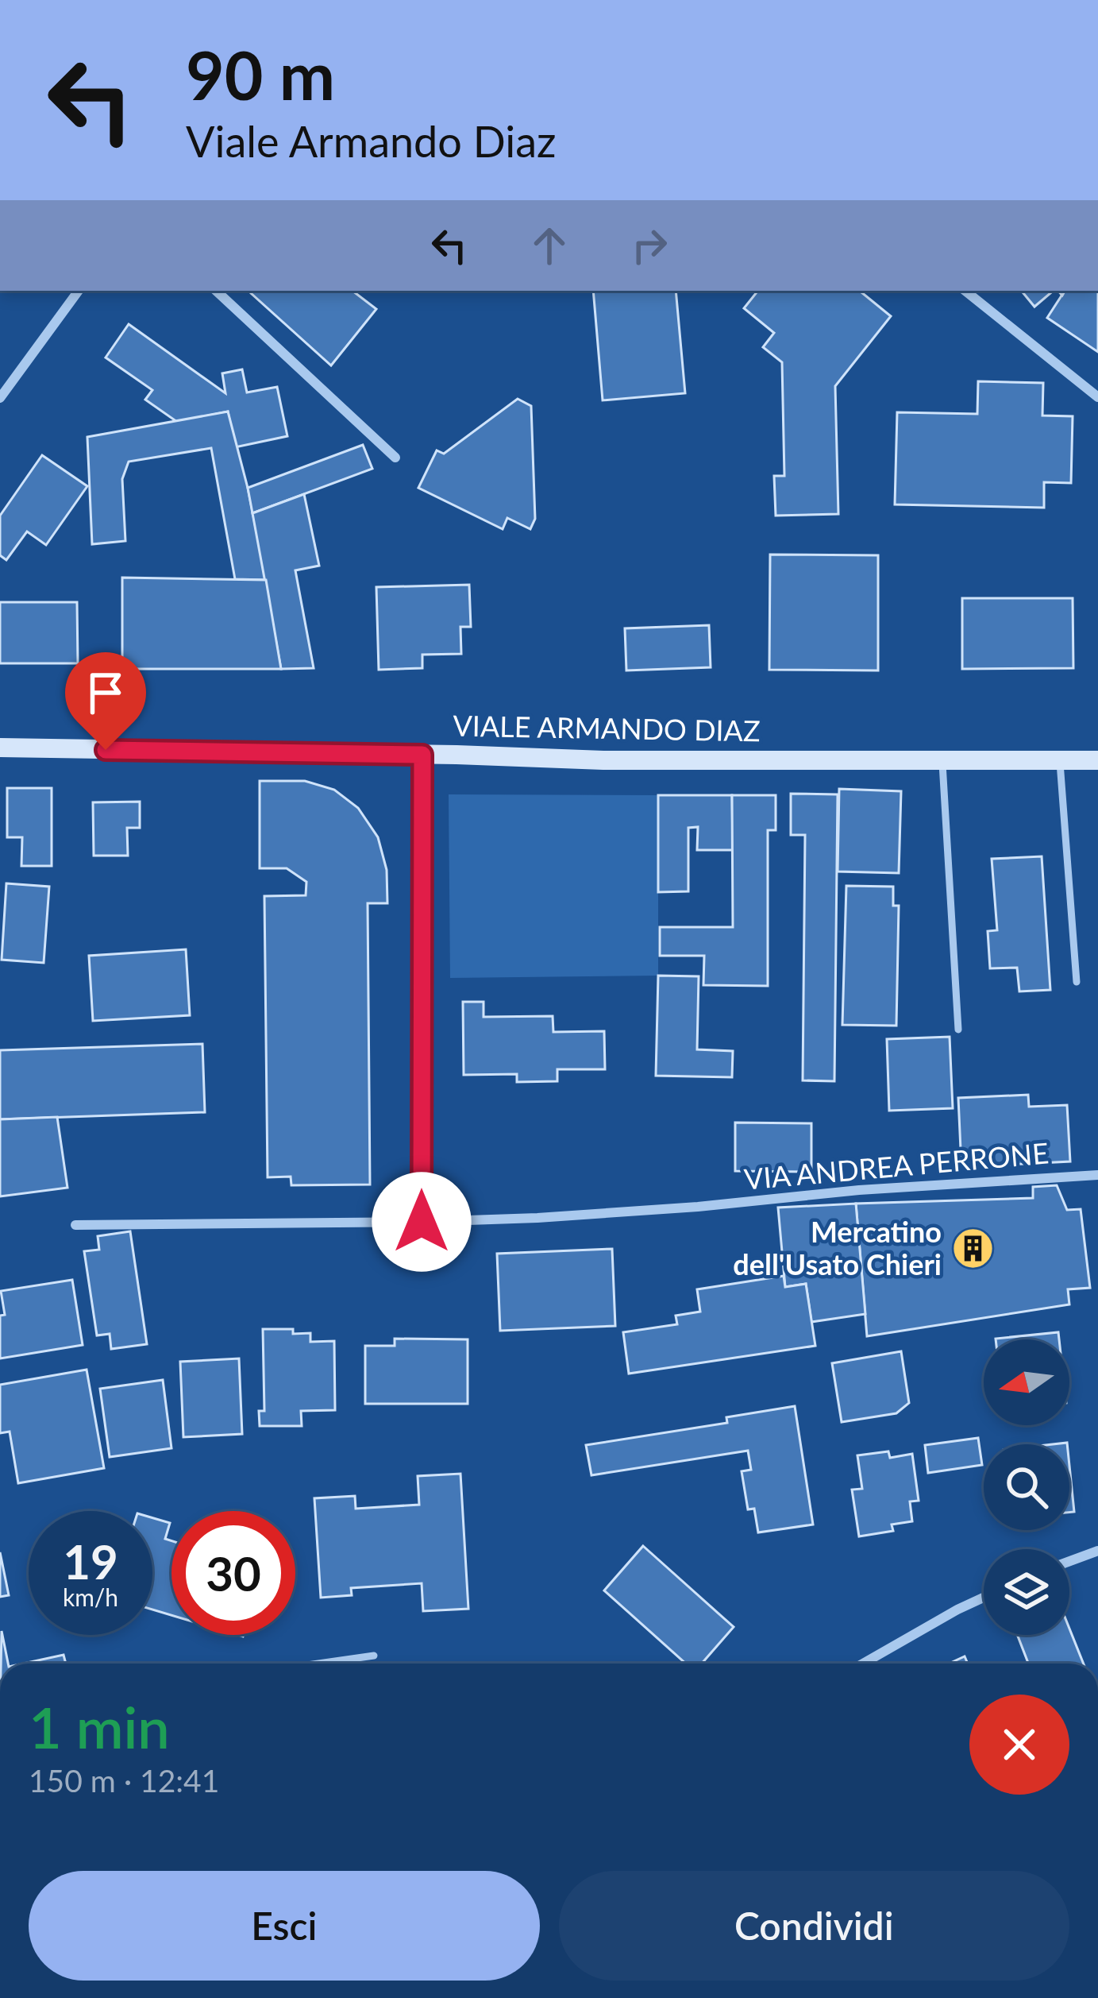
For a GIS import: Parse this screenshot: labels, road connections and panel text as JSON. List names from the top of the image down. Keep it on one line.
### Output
{"streets":{"street":["VIALE ARMANDO DIAZ","VIA ANDREA PERRONE"]},"places":{"building":["Mercatino dell'Usato Chieri"]},"north":"left","page":{"turn":["90 m","Viale Armando Diaz"],"speed":"19 km/h","limit":"30","heading":["1 min","150 m · 12:41"],"buttons":["Esci","Condividi"]}}
